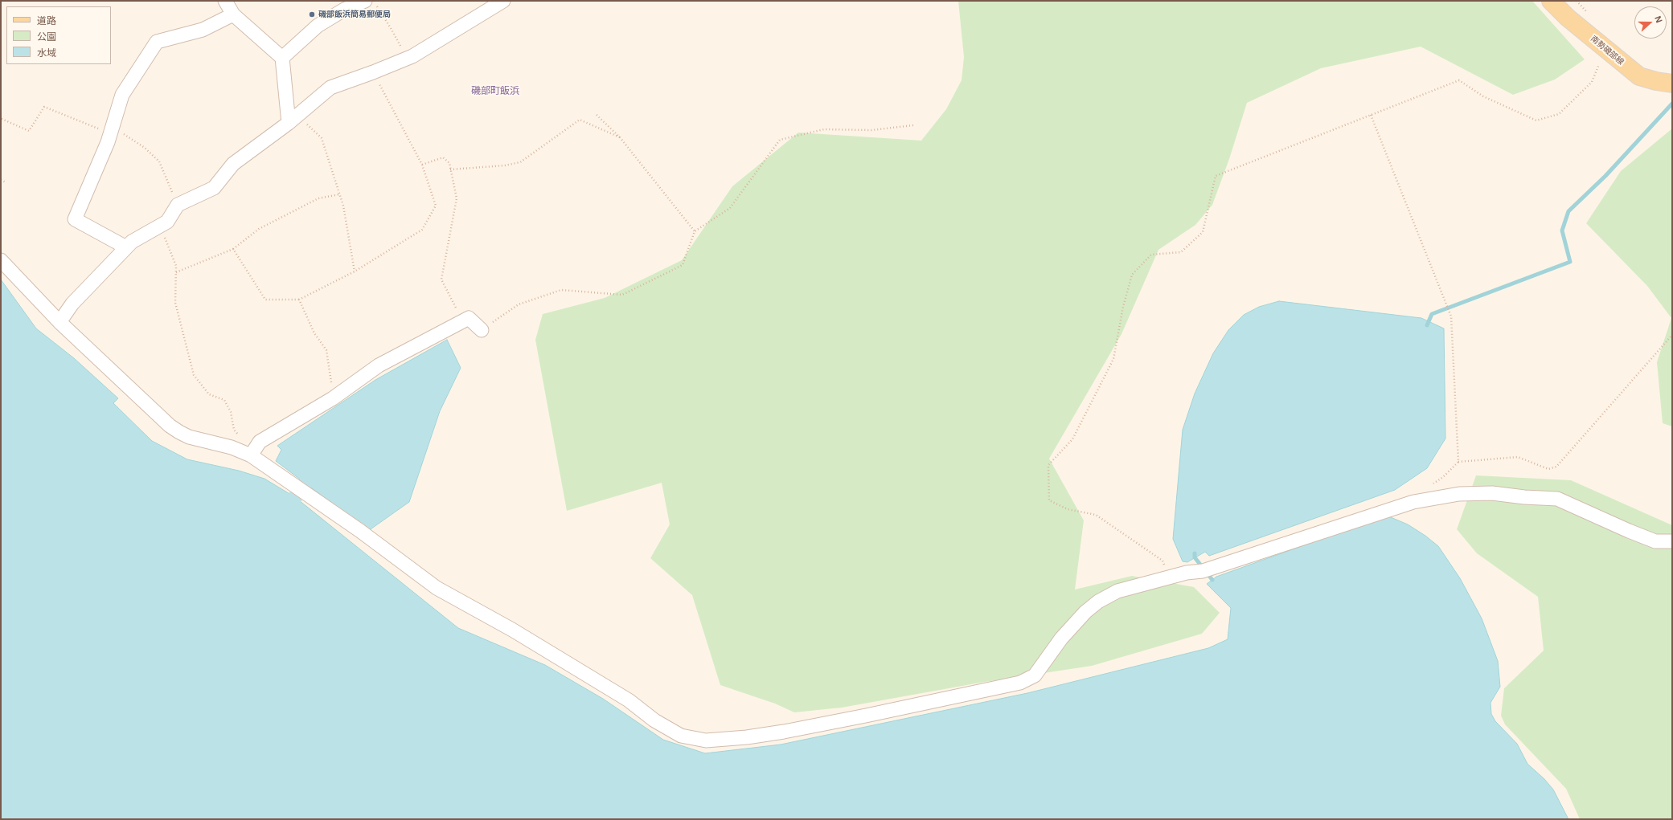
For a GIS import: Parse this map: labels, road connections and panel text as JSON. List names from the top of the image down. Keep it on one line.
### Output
{"streets":{"main road":["南勢磯部線"]},"districts":["磯部町飯浜"],"places":["磯部飯浜簡易郵便局"],"legend":["道路","公園","水域"],"north":"right"}
